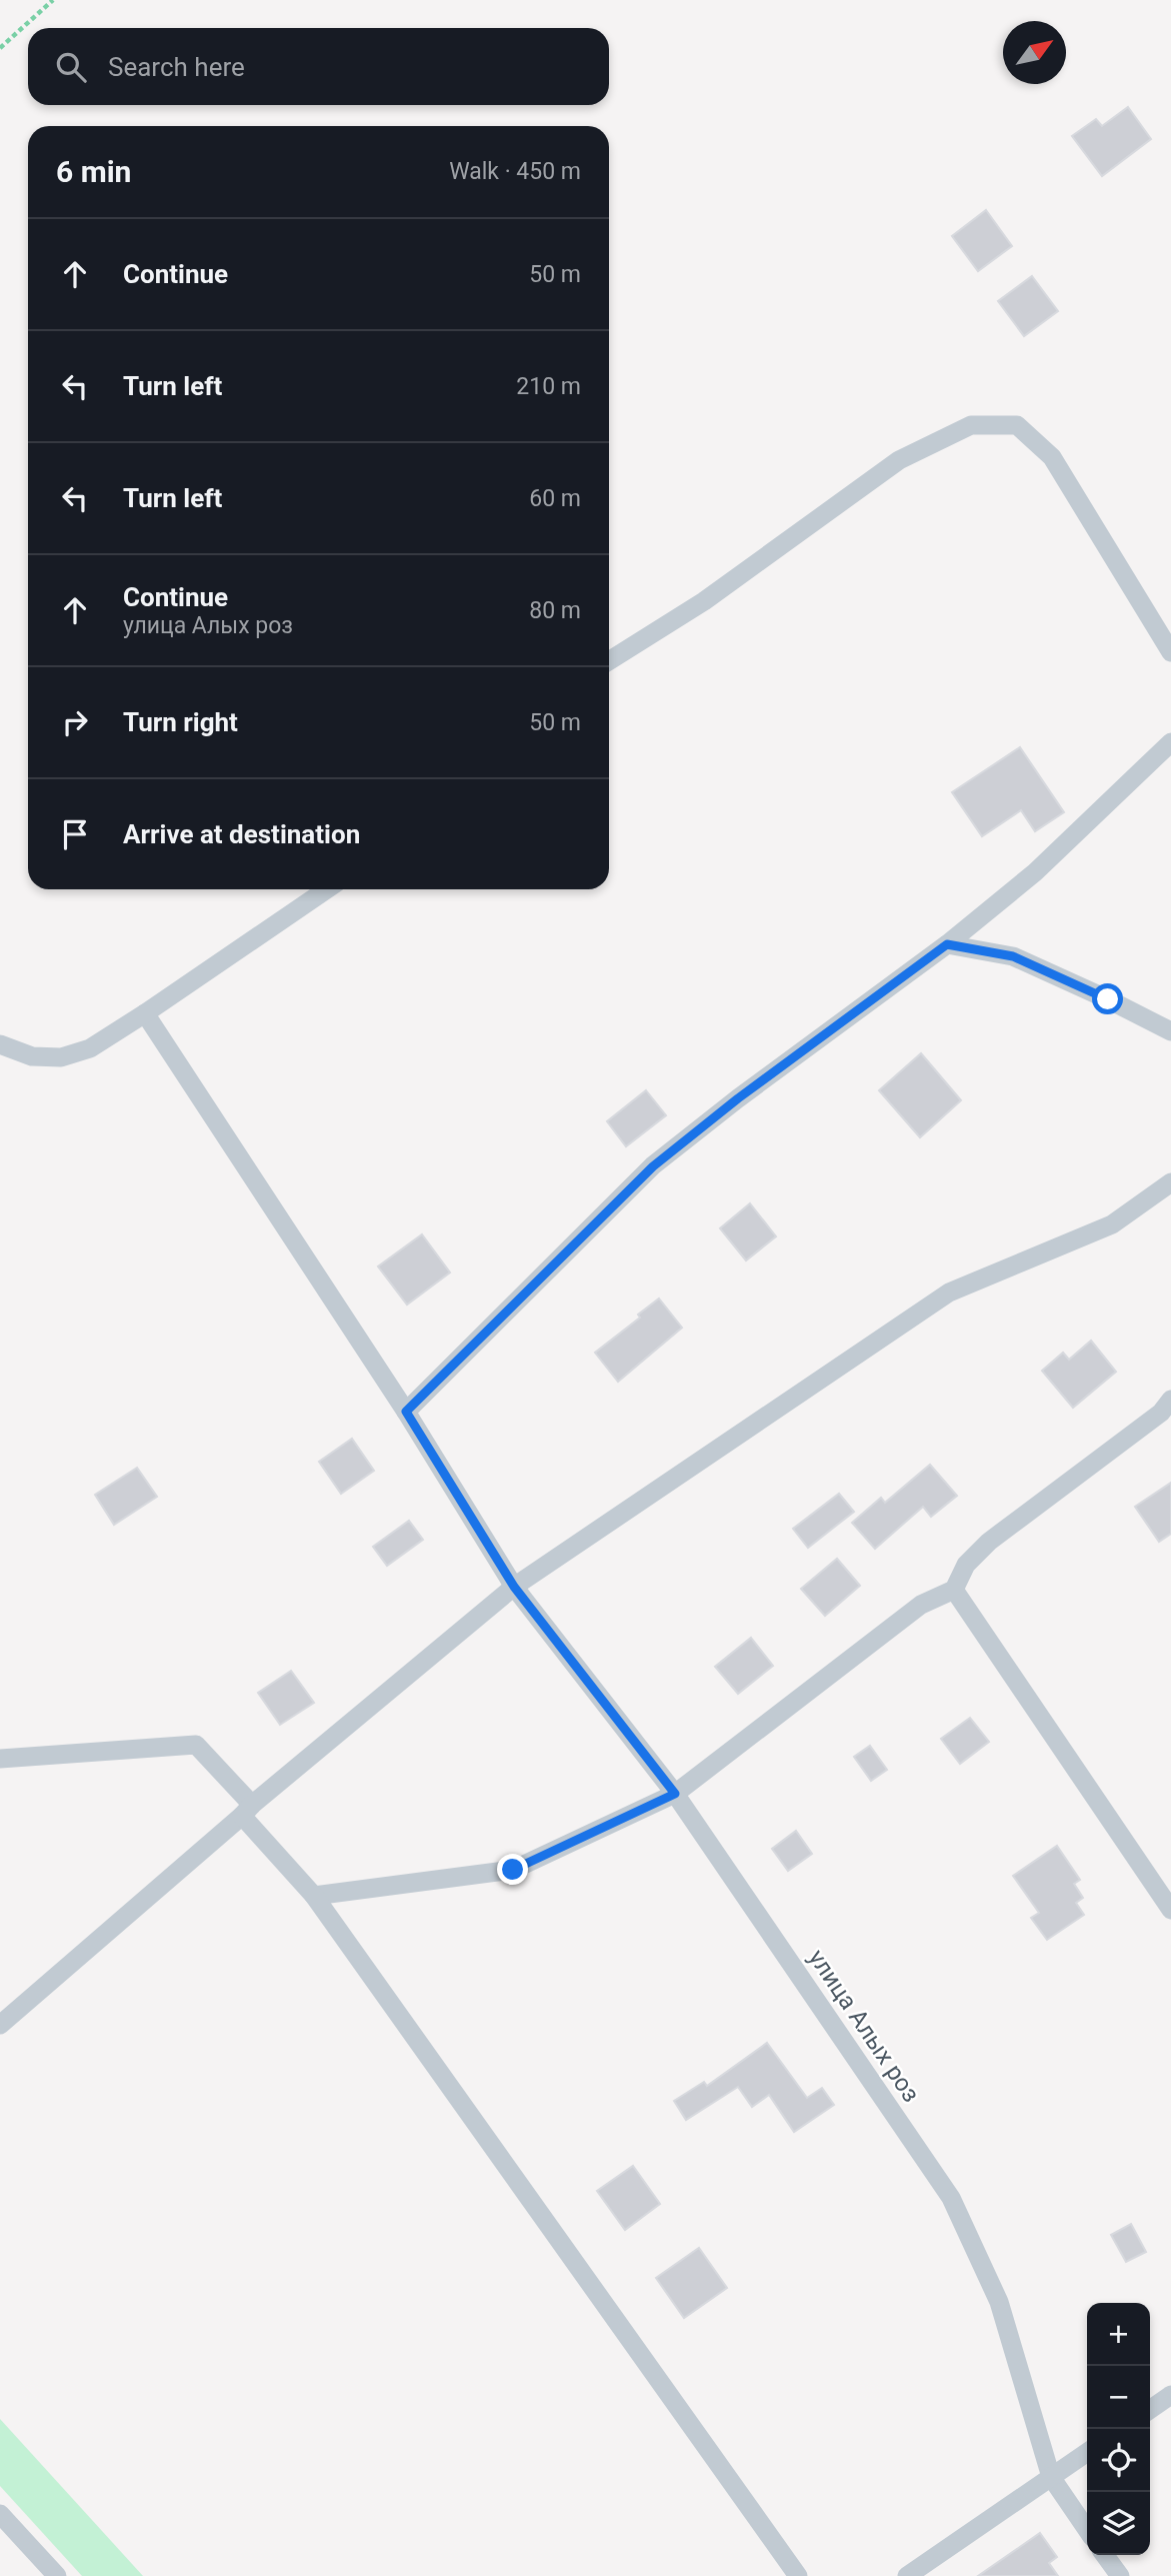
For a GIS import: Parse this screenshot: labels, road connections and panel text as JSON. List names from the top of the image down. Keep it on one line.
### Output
{"streets":{"street":["улица Алых роз"]},"north":"top right","page":{"search":"Search here","heading":["6 min","Walk · 450 m"],"list":[["Continue","50 m"],["Turn left","210 m"],["Turn left","60 m"],["Continue","улица Алых роз","80 m"],["Turn right","50 m"],"Arrive at destination"],"map_buttons":["+","−"]}}
